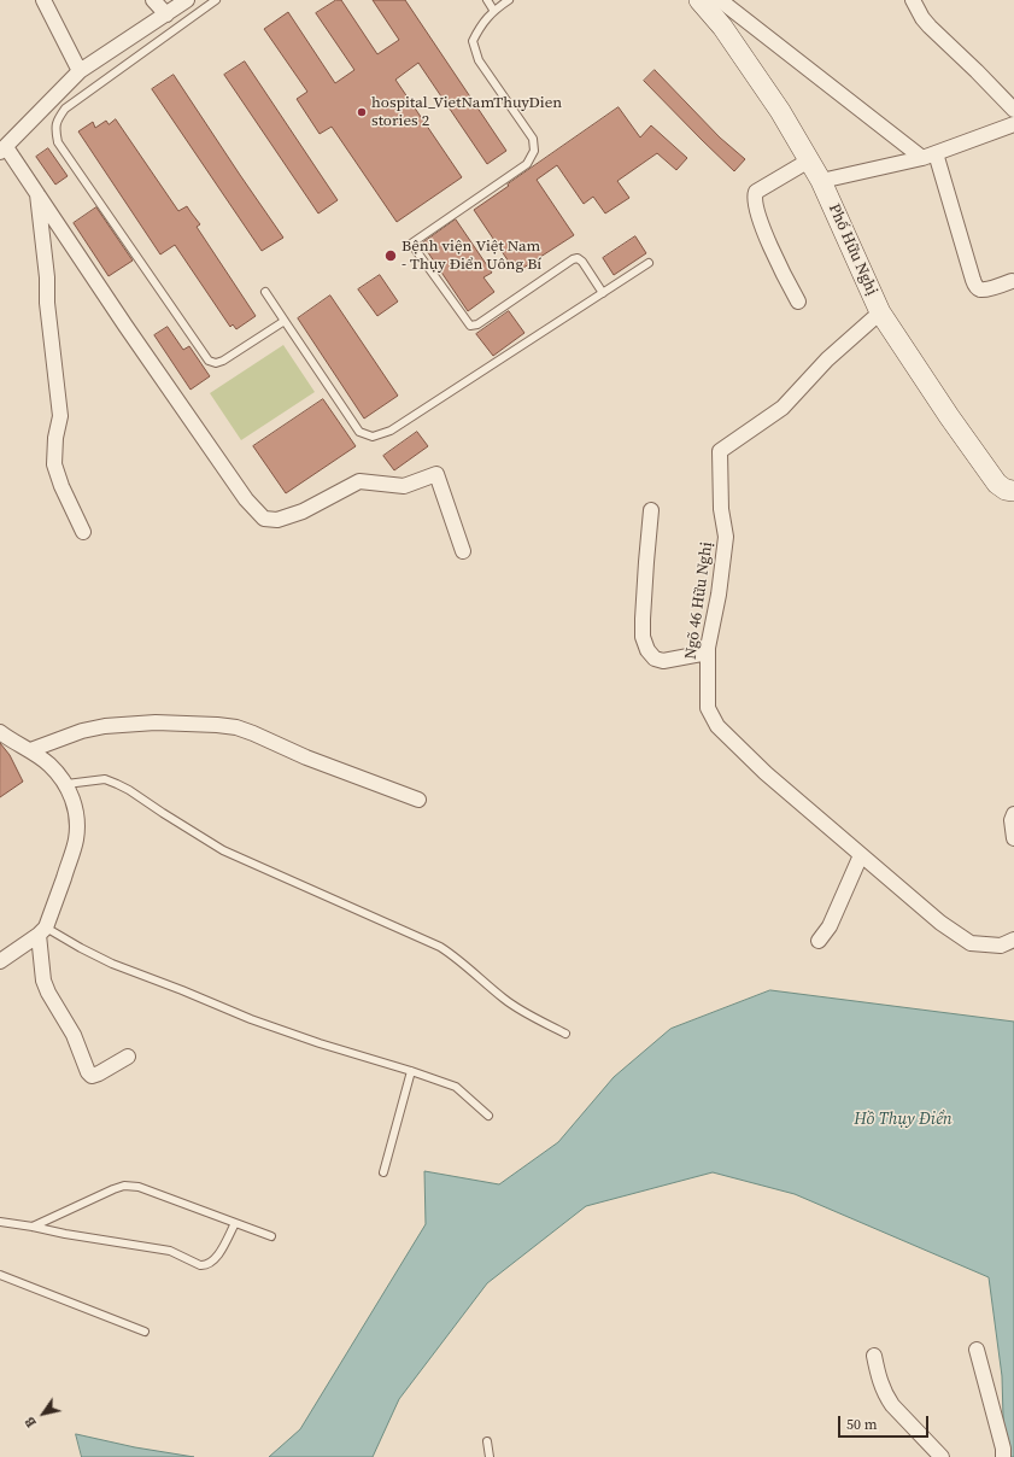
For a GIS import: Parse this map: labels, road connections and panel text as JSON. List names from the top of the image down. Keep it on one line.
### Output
{"streets":{"main road":["Phố Hữu Nghị"],"street":["Ngõ 46 Hữu Nghị"]},"crossings":[["Phố Hữu Nghị","Ngõ 46 Hữu Nghị"]],"water":["Hồ Thụy Điển"],"places":["hospital_VietNamThuyDien stories 2","Bệnh viện Việt Nam - Thụy Điển Uông Bí"],"scale_bar":"50 m","north":"bottom left"}
